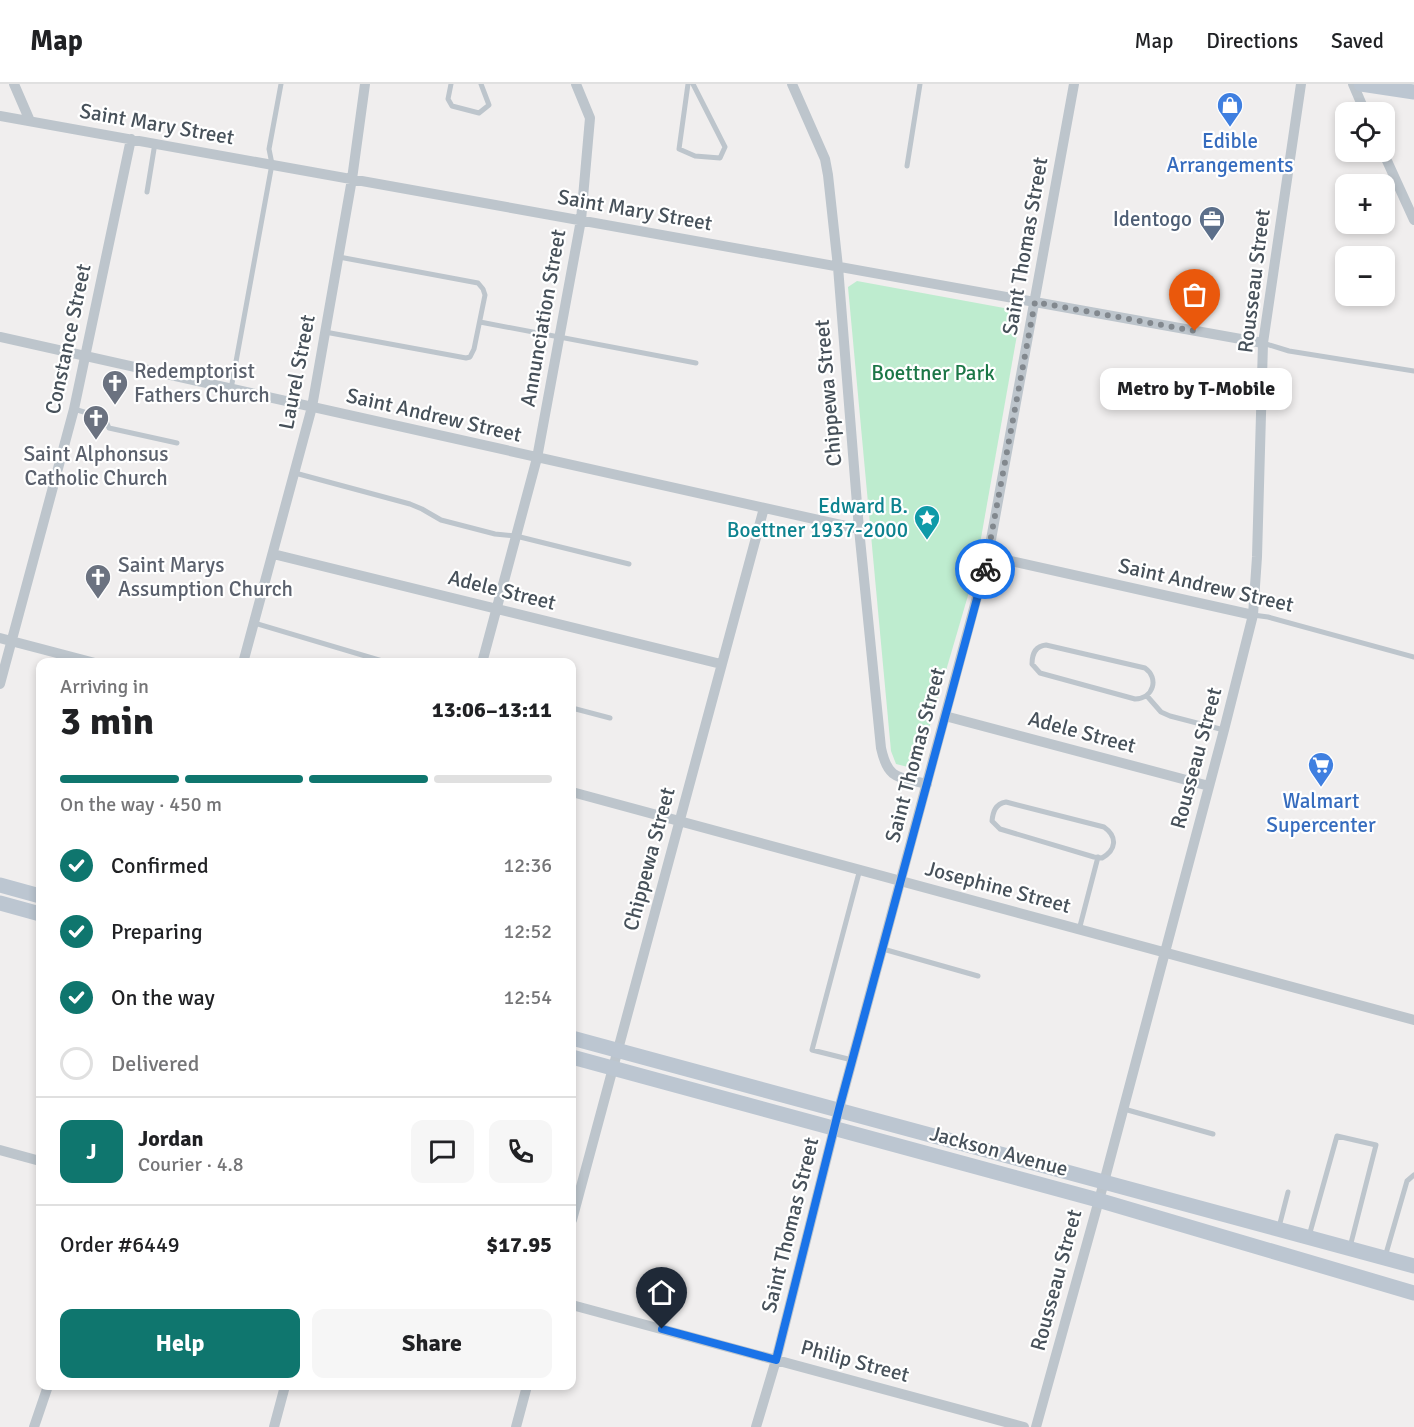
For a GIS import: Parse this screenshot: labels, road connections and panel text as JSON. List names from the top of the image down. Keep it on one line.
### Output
{"streets":{"street":["Saint Mary Street","Saint Thomas Street","Rousseau Street","Annunciation Street","Constance Street","Laurel Street","Chippewa Street","Saint Andrew Street","Adele Street","Josephine Street","Jackson Avenue","Philip Street"]},"crossings":[["Saint Mary Street","Saint Thomas Street"],["Saint Mary Street","Rousseau Street"],["Saint Mary Street","Annunciation Street"],["Saint Mary Street","Constance Street"],["Saint Mary Street","Laurel Street"],["Saint Mary Street","Chippewa Street"],["Saint Thomas Street","Chippewa Street"],["Saint Thomas Street","Saint Andrew Street"],["Saint Thomas Street","Adele Street"],["Saint Thomas Street","Josephine Street"],["Saint Thomas Street","Jackson Avenue"],["Saint Thomas Street","Philip Street"],["Rousseau Street","Saint Andrew Street"],["Rousseau Street","Adele Street"],["Rousseau Street","Josephine Street"],["Rousseau Street","Jackson Avenue"],["Annunciation Street","Saint Andrew Street"],["Annunciation Street","Adele Street"],["Constance Street","Saint Andrew Street"],["Laurel Street","Saint Andrew Street"],["Laurel Street","Adele Street"],["Chippewa Street","Saint Andrew Street"],["Chippewa Street","Adele Street"],["Chippewa Street","Josephine Street"],["Chippewa Street","Jackson Avenue"]],"parks":["Boettner Park"],"places":{"shop":["Edible Arrangements"],"office":["Identogo"],"other":["Metro by T-Mobile"],"church":["Redemptorist Fathers Church","Saint Alphonsus Catholic Church","Saint Marys Assumption Church"],"place":["Edward B. Boettner 1937-2000"],"supermarket":["Walmart Supercenter"]},"page":{"header":"Map","nav":["Map","Directions","Saved"],"map_buttons":["+","−"],"bubble":"Metro by T-Mobile","heading":["3 min","Arriving in","13:06–13:11"],"panel":["Jordan","Courier · 4.8","Order #6449","$17.95"],"bar":"On the way · 450 m","list":[["Confirmed","12:36"],["Preparing","12:52"],["On the way","12:54"],"Delivered"],"round":"J","buttons":["Help","Share"]}}
